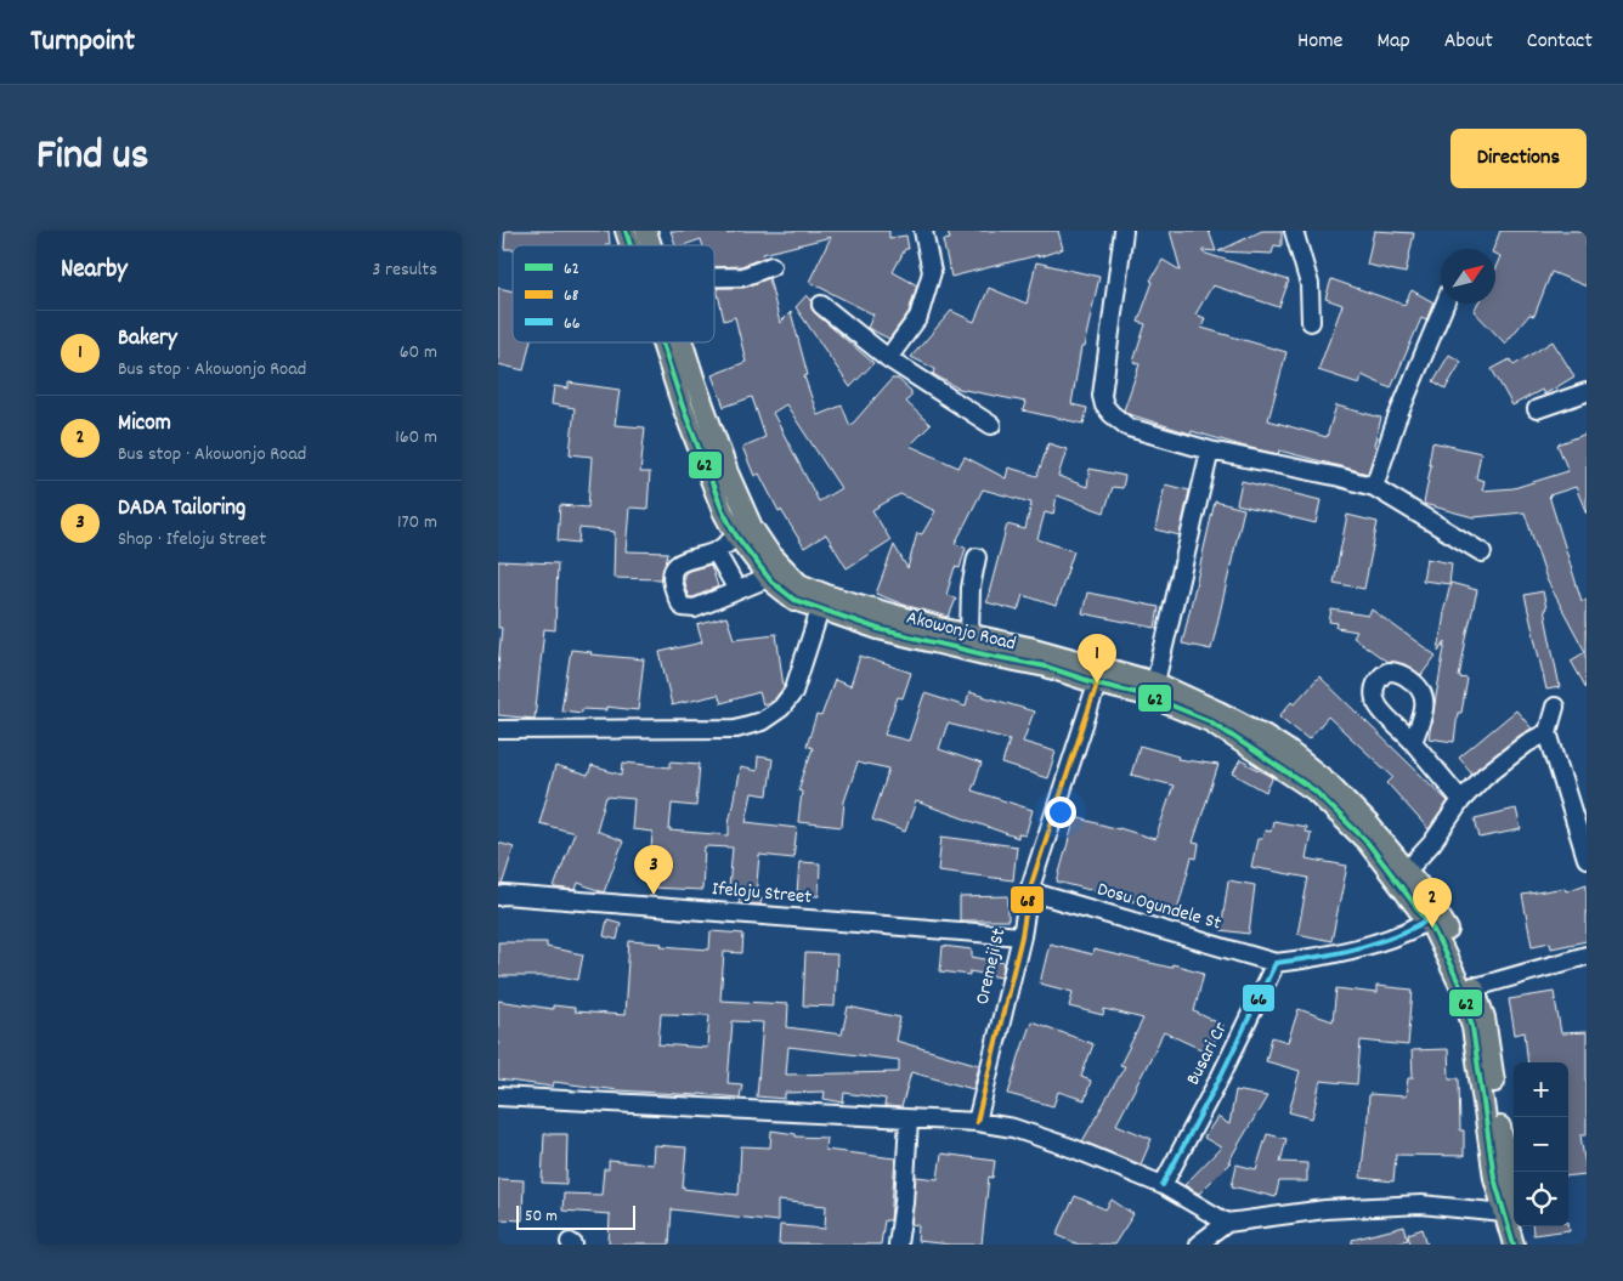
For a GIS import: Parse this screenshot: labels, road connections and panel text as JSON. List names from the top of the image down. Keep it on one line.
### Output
{"streets":{"main road":["Akowonjo Road"],"street":["Ifeloju Street","Dosu Ogundele St","Oremeji St","Busari Cr"]},"crossings":[["Akowonjo Road","Oremeji St"],["Ifeloju Street","Oremeji St"],["Dosu Ogundele St","Oremeji St"],["Dosu Ogundele St","Busari Cr"]],"lines":["transit line 62","transit line 68","transit line 66"],"legend":["62","68","66"],"scale_bar":"50 m","north":"top right","page":{"header":"Turnpoint","nav":["Home","Map","About","Contact"],"title":"Find us","buttons":"Directions","heading":["Nearby","3 results"],"list":[{"mark":"1","name":"Bakery","note":"Bus stop · Akowonjo Road","value":"60 m"},{"mark":"2","name":"Micom","note":"Bus stop · Akowonjo Road","value":"160 m"},{"mark":"3","name":"DADA Tailoring","note":"Shop · Ifeloju Street","value":"170 m"}],"pins":["1","3","2"],"map_buttons":["+","−"],"scale":"50 m"}}
